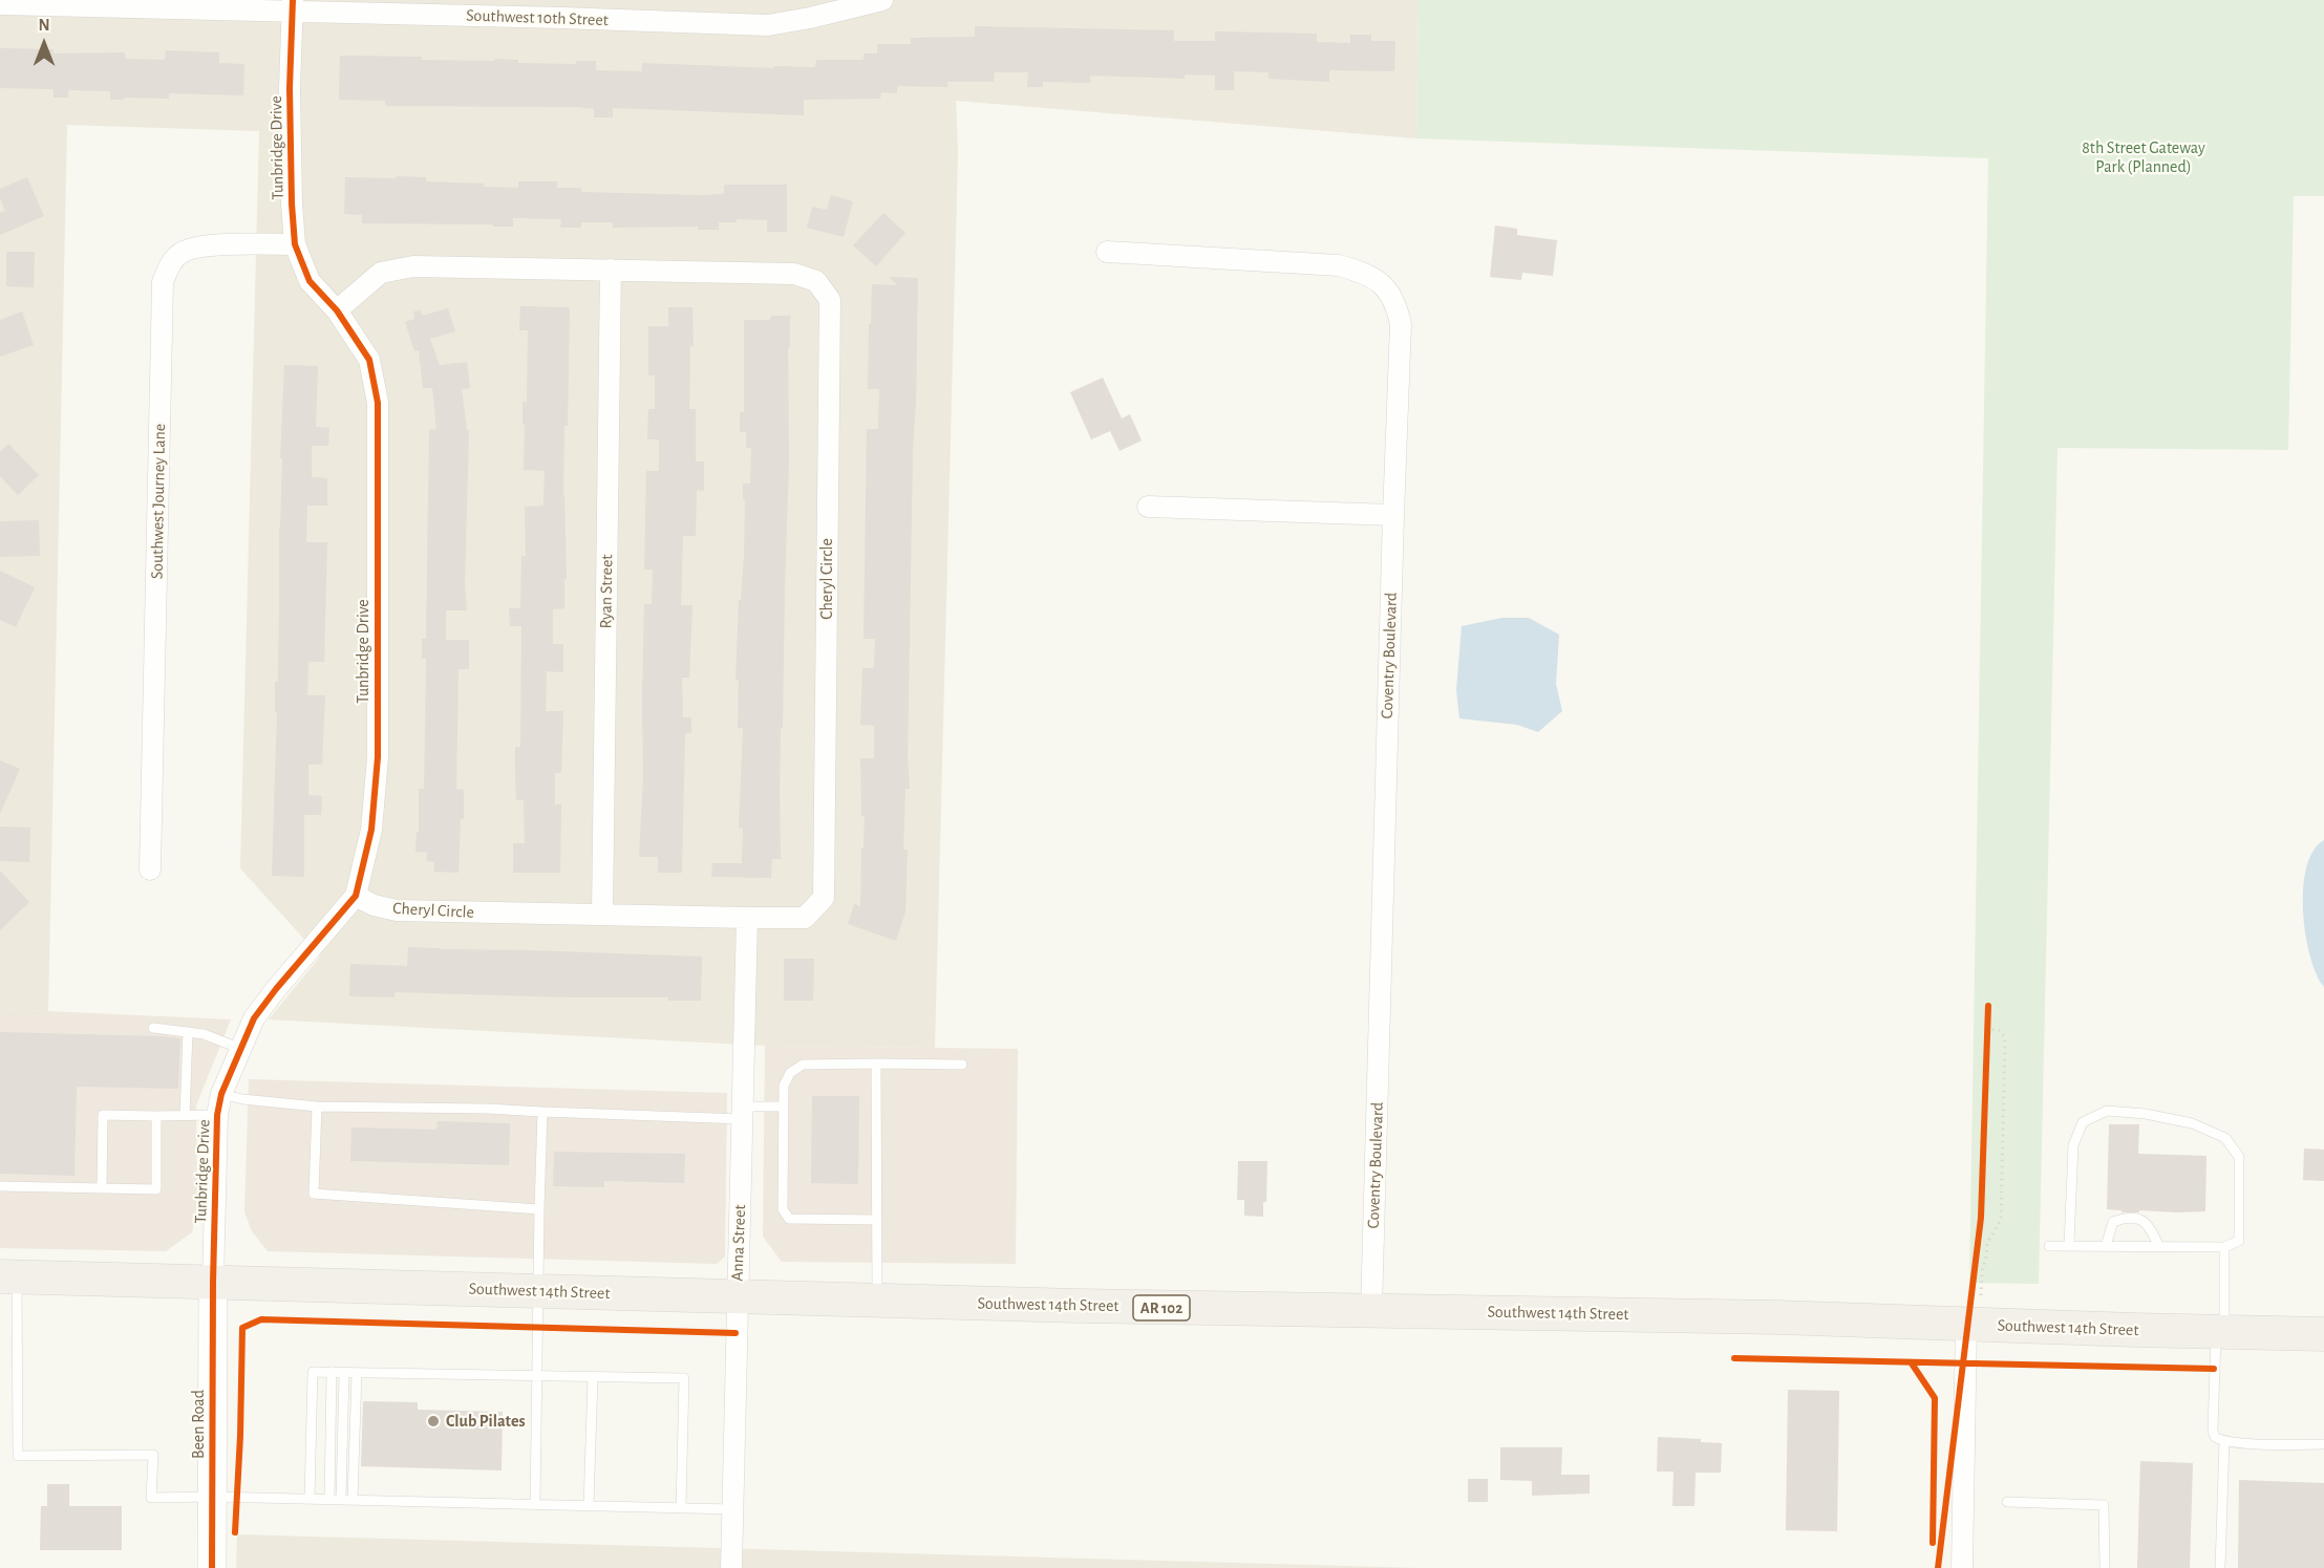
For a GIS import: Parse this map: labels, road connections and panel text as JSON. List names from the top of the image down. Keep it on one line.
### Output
{"streets":{"main road":["Southwest 14th Street","AR 102"],"street":["Southwest 10th Street","Tunbridge Drive","Southwest Journey Lane","Cheryl Circle","Ryan Street","Coventry Boulevard","Anna Street","Been Road"]},"crossings":[["Southwest 10th Street","Tunbridge Drive"],["Tunbridge Drive","Southwest Journey Lane"],["Tunbridge Drive","Cheryl Circle"],["Tunbridge Drive","Southwest 14th Street"],["Tunbridge Drive","Been Road"],["Cheryl Circle","Ryan Street"],["Cheryl Circle","Anna Street"],["Coventry Boulevard","Southwest 14th Street"],["Anna Street","Southwest 14th Street"],["Southwest 14th Street","Been Road"]],"parks":["8th Street Gateway Park (Planned)"],"places":["Club Pilates"],"north":"top"}
